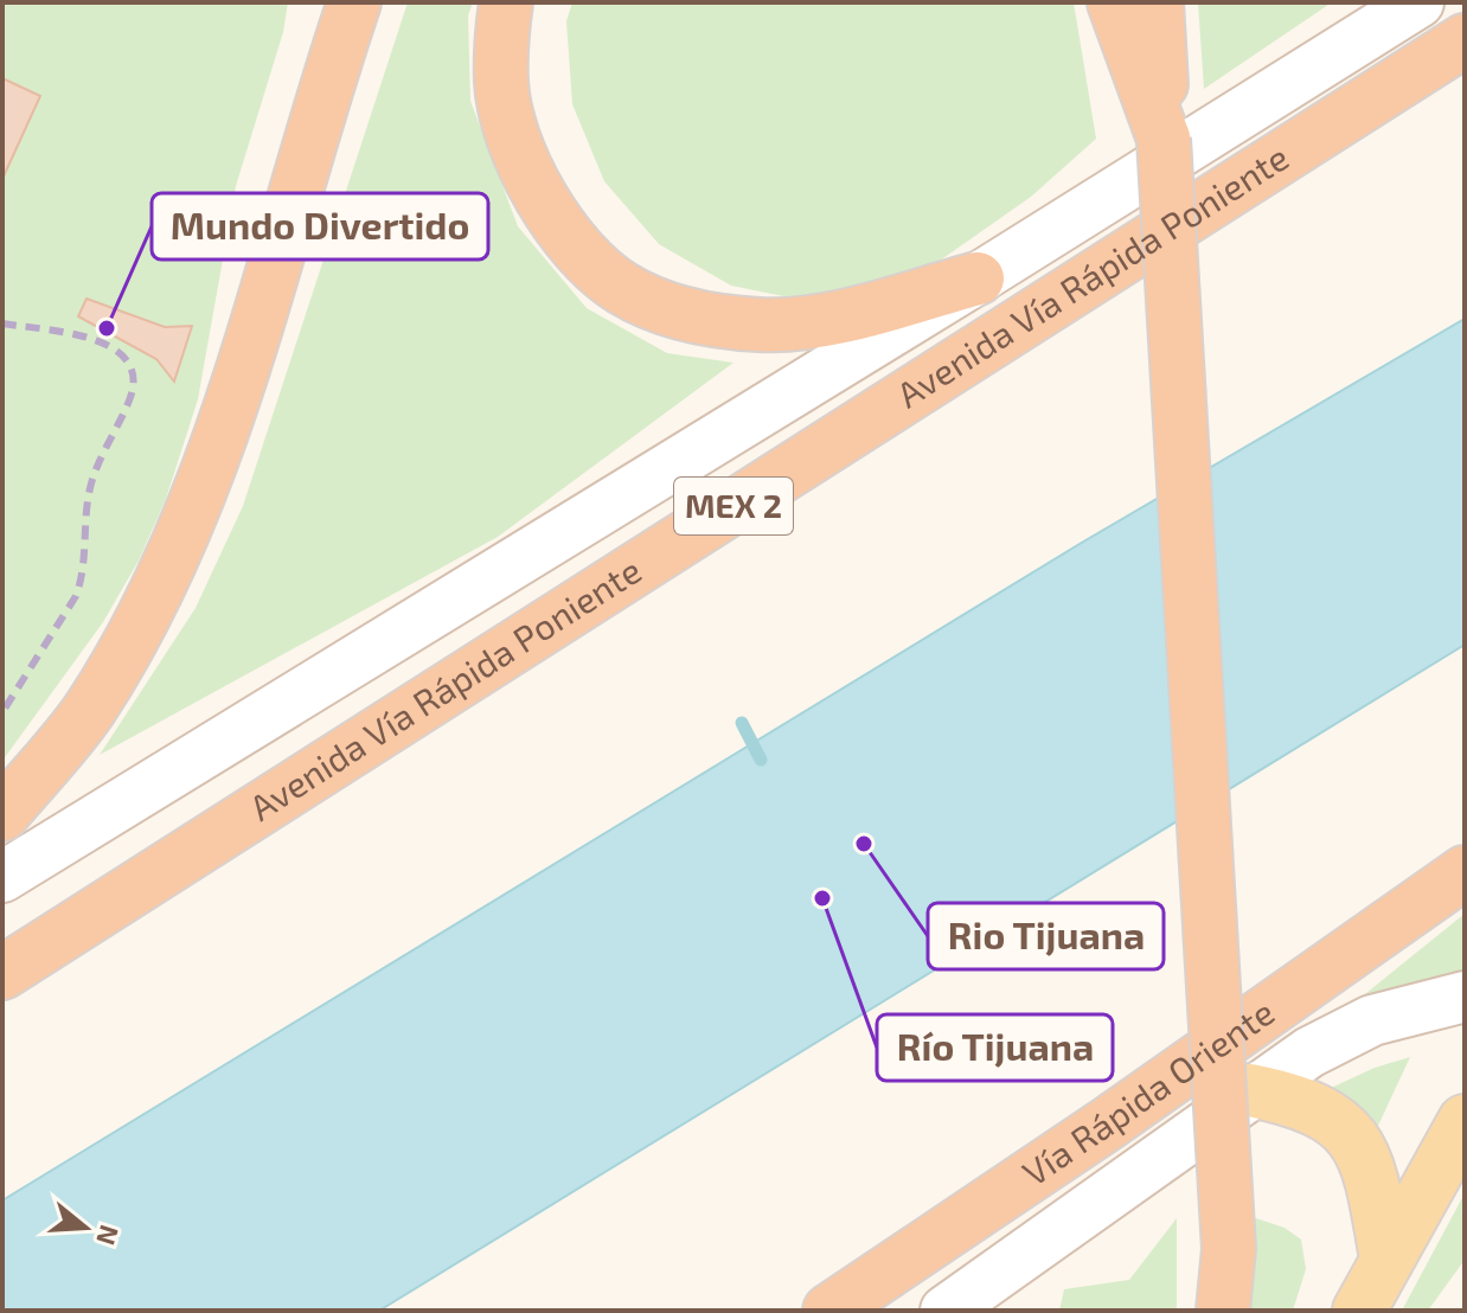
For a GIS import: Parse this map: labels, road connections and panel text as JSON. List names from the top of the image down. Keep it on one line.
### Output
{"streets":{"highway":["Avenida Vía Rápida Poniente","MEX 2","Vía Rápida Oriente"]},"places":["Mundo Divertido","Rio Tijuana","Río Tijuana"],"north":"right"}
